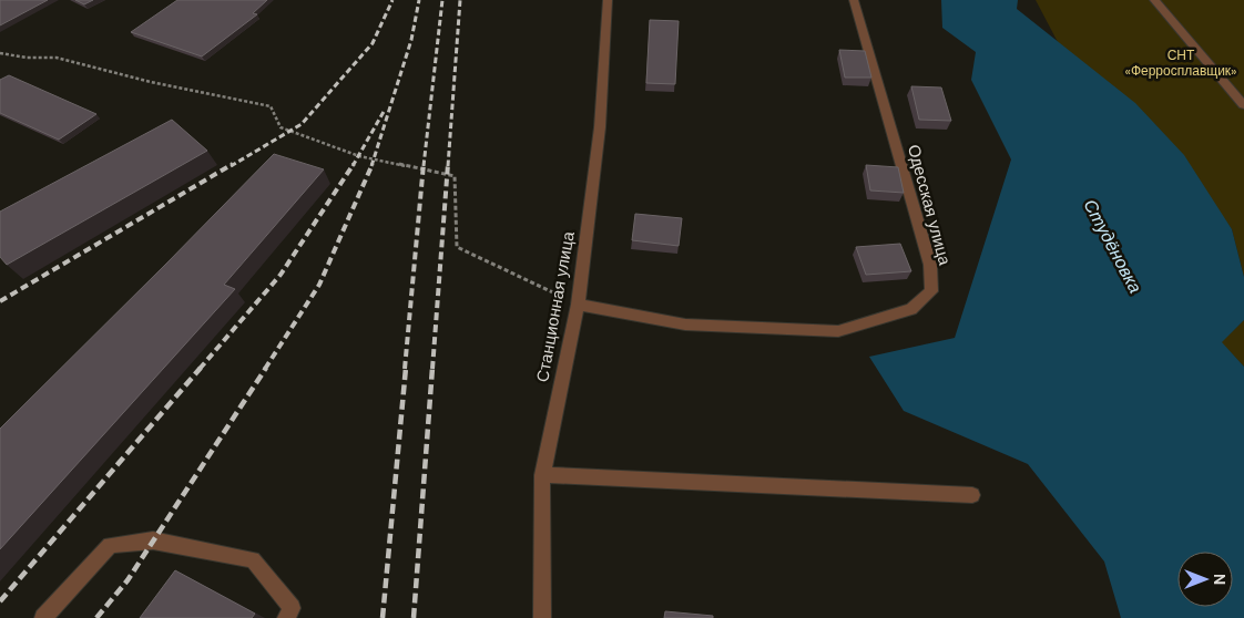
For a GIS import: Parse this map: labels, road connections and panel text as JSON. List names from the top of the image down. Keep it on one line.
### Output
{"streets":{"street":["Одесская улица","Станционная улица"]},"crossings":[["Одесская улица","Станционная улица"]],"water":["Студёновка"],"parks":["СНТ «Ферросплавщик»"],"north":"right"}
